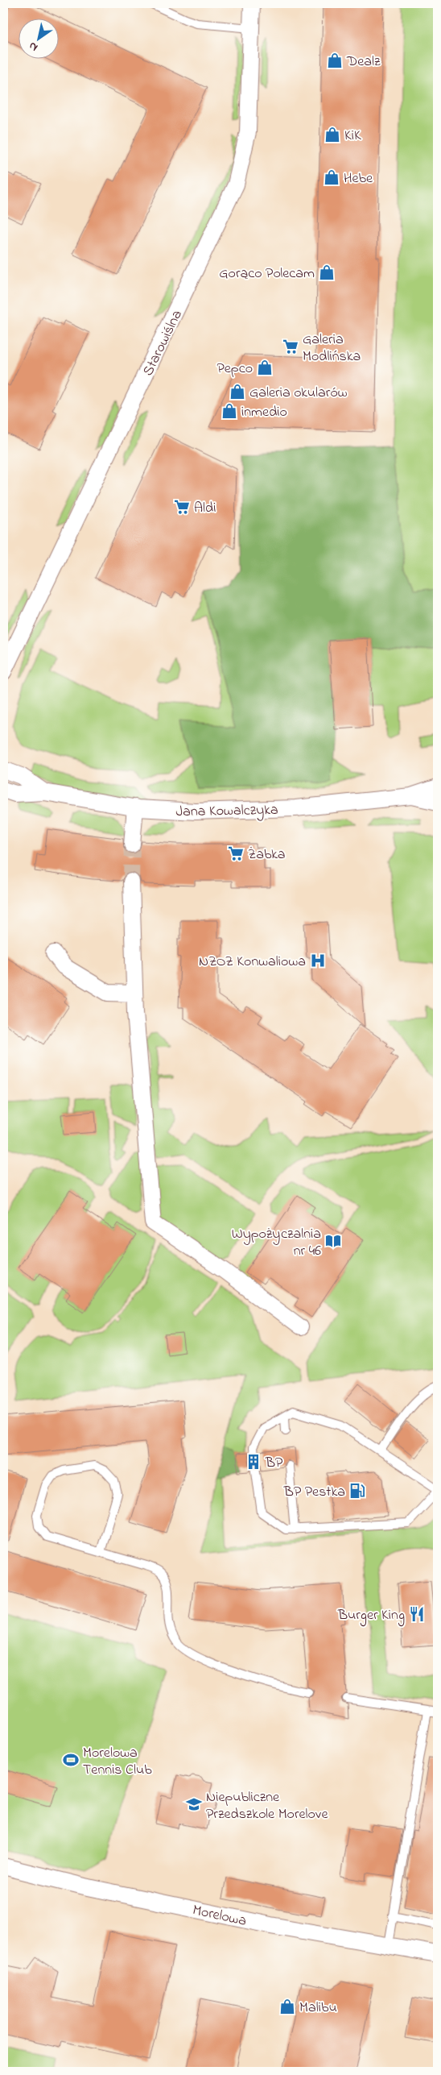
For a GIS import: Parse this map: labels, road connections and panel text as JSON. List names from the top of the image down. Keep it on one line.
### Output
{"streets":{"street":["Starowiślna","Jana Kowalczyka","Morelowa"]},"places":{"shop":["Dealz","KiK","Hebe","Gorąco Polecam","Pepco","Galeria okularów","inmedio","Malibu"],"supermarket":["Galeria Modlińska","Aldi","Żabka"],"hospital":["NZOZ Konwaliowa"],"library":["Wypożyczalnia nr 46"],"building":["BP"],"fuel station":["BP Pestka"],"restaurant":["Burger King"],"sports":["Morelowa Tennis Club"],"school or university":["Niepubliczne Przedszkole Morelove"]},"north":"bottom left"}
